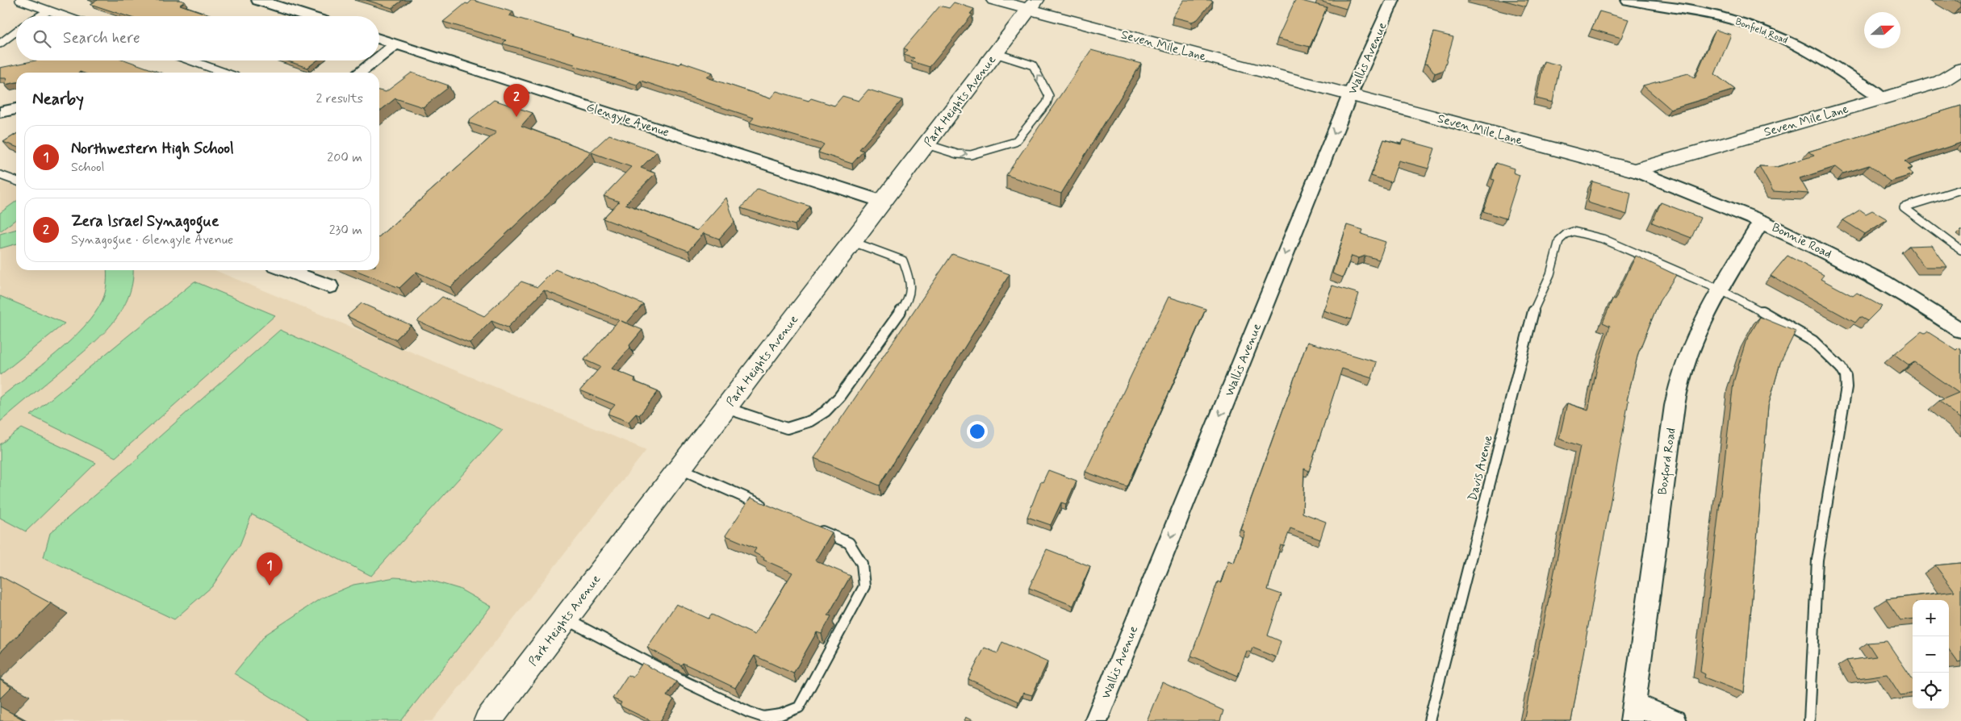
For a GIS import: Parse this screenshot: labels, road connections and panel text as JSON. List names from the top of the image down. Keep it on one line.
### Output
{"streets":{"street":["Bonfield Road","Seven Mile Lane","Wallis Avenue","Park Heights Avenue","Glengyle Avenue","Bonnie Road","Boxford Road"],"lane":["Davis Avenue"]},"crossings":[["Bonfield Road","Seven Mile Lane"],["Seven Mile Lane","Wallis Avenue"],["Seven Mile Lane","Park Heights Avenue"],["Seven Mile Lane","Bonnie Road"],["Park Heights Avenue","Glengyle Avenue"],["Bonnie Road","Boxford Road"],["Boxford Road","Davis Avenue"]],"one_way":["Wallis Avenue"],"north":"right","page":{"search":"Search here","heading":["Nearby","2 results"],"pins":["2","1"],"list":[{"mark":"1","name":"Northwestern High School","note":"School","value":"200 m"},{"mark":"2","name":"Zera Israel Synagogue","note":"Synagogue · Glengyle Avenue","value":"230 m"}],"map_buttons":["+","−"]}}
